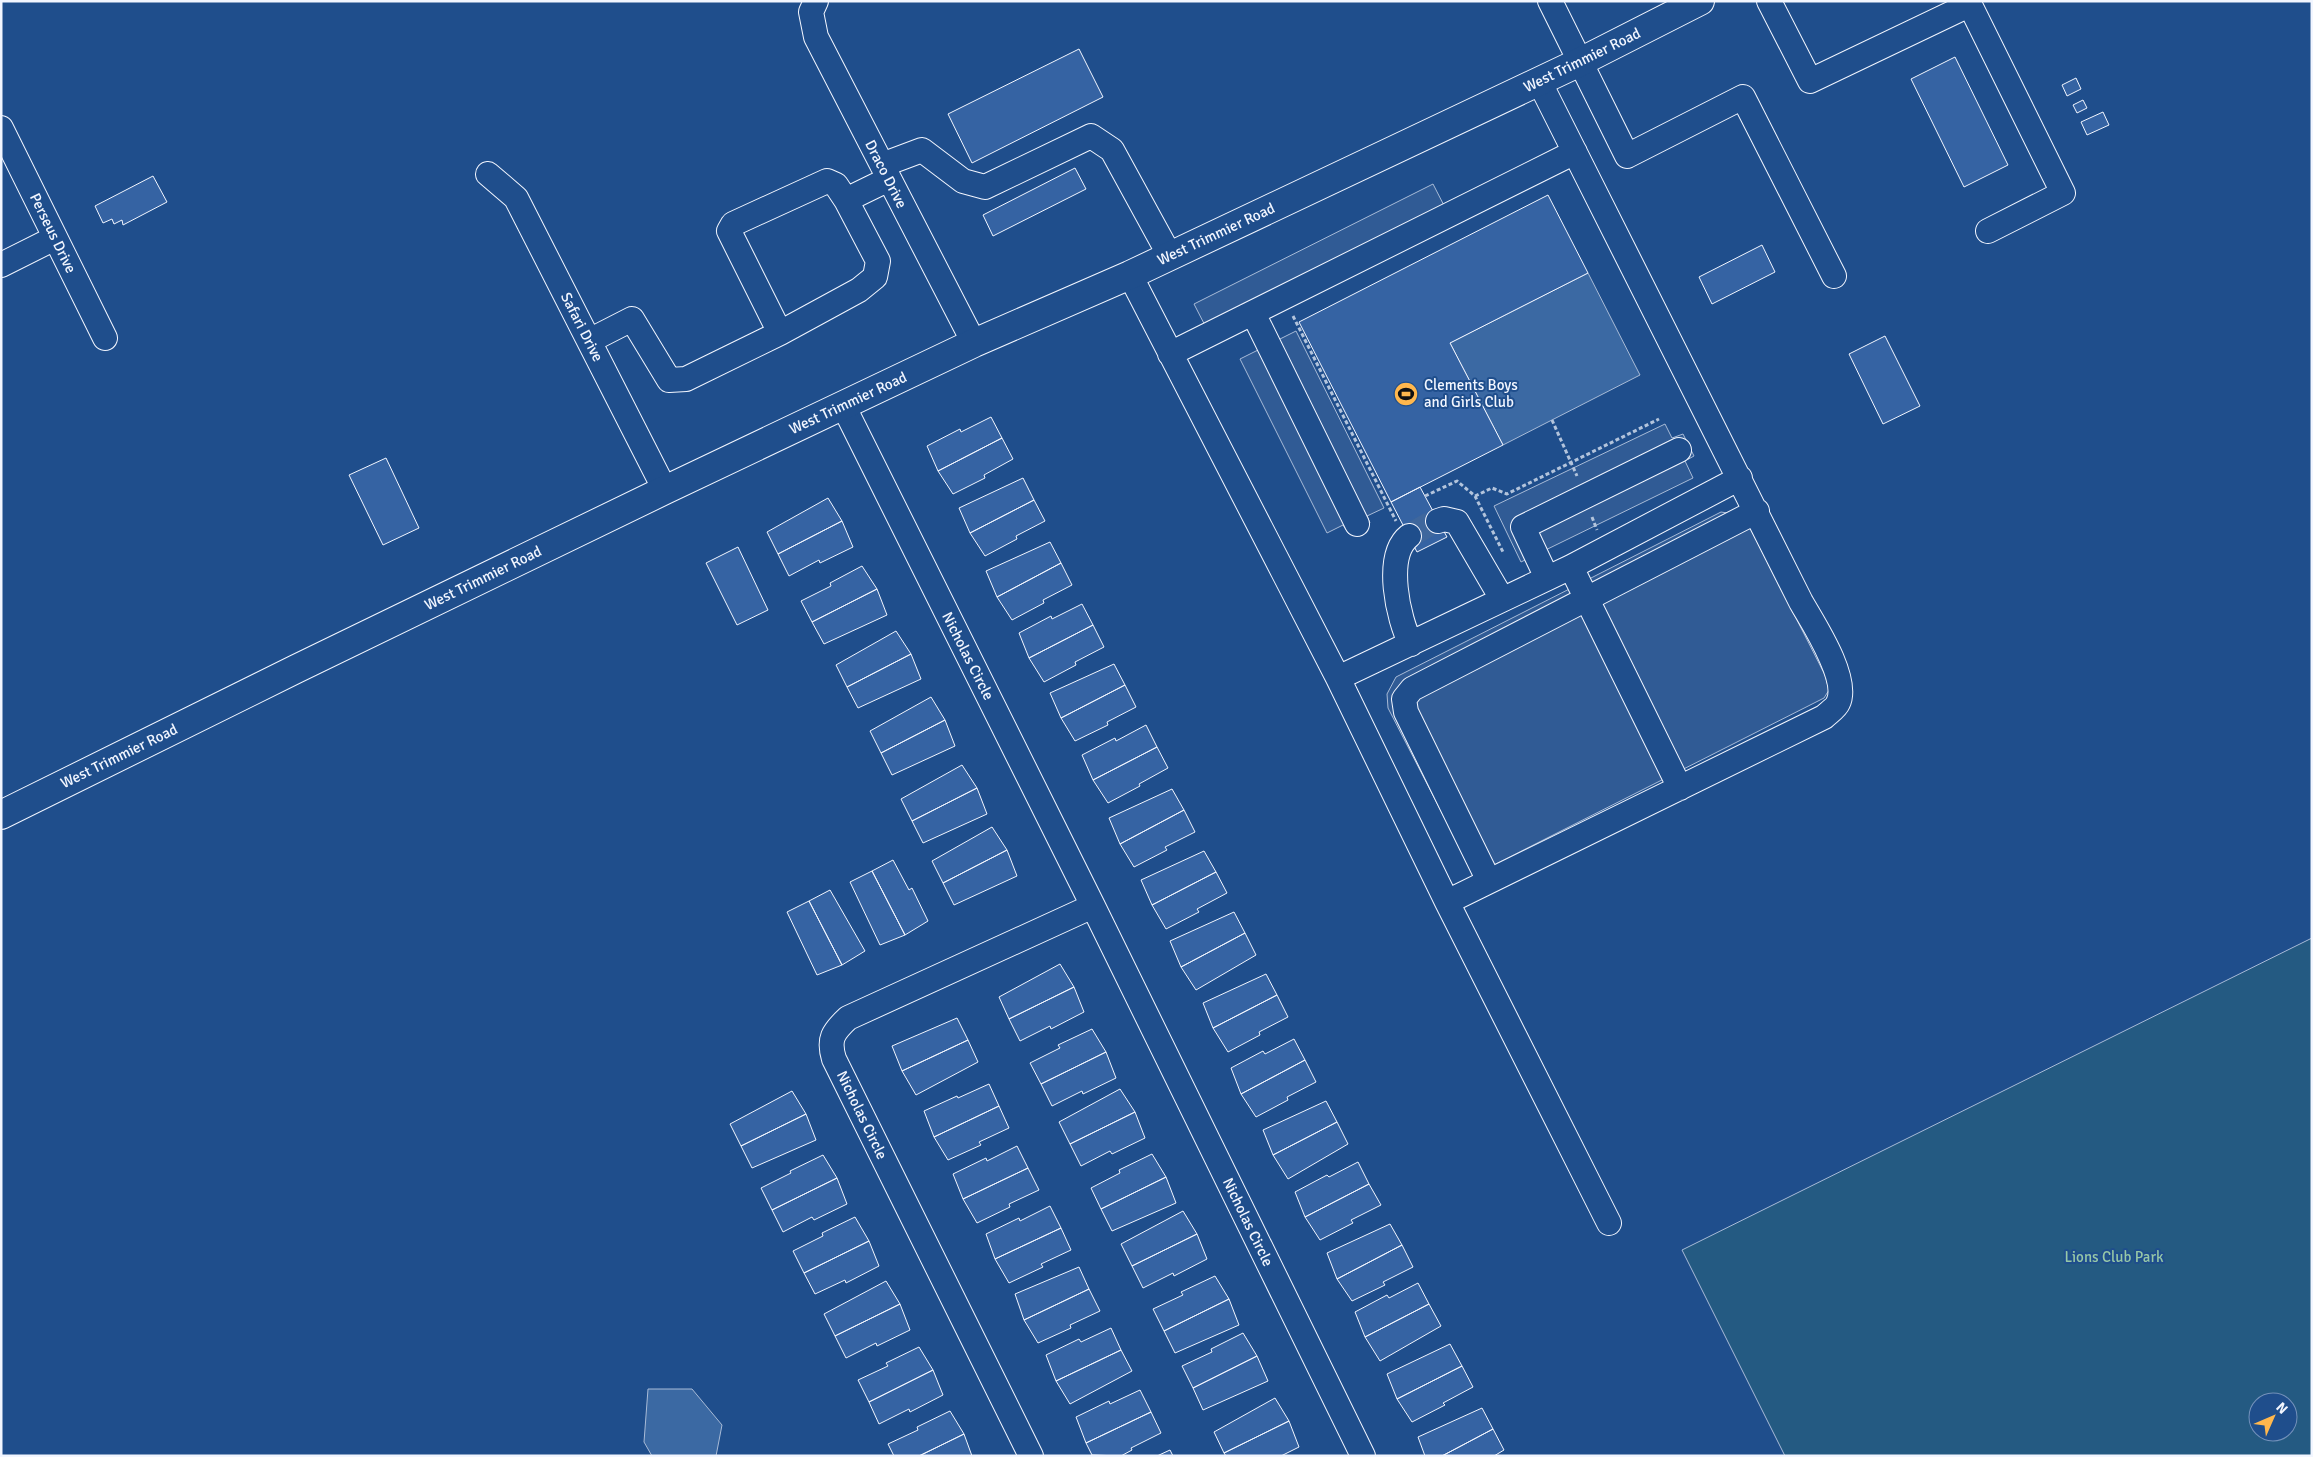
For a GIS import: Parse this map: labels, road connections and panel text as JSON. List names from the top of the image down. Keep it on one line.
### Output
{"streets":{"main road":["West Trimmier Road"],"street":["Draco Drive","Perseus Drive","Safari Drive","Nicholas Circle"]},"crossings":[["West Trimmier Road","Draco Drive"],["West Trimmier Road","Safari Drive"],["West Trimmier Road","Nicholas Circle"]],"parks":["Lions Club Park"],"places":{"sports":["Clements Boys and Girls Club"]},"north":"top right"}
